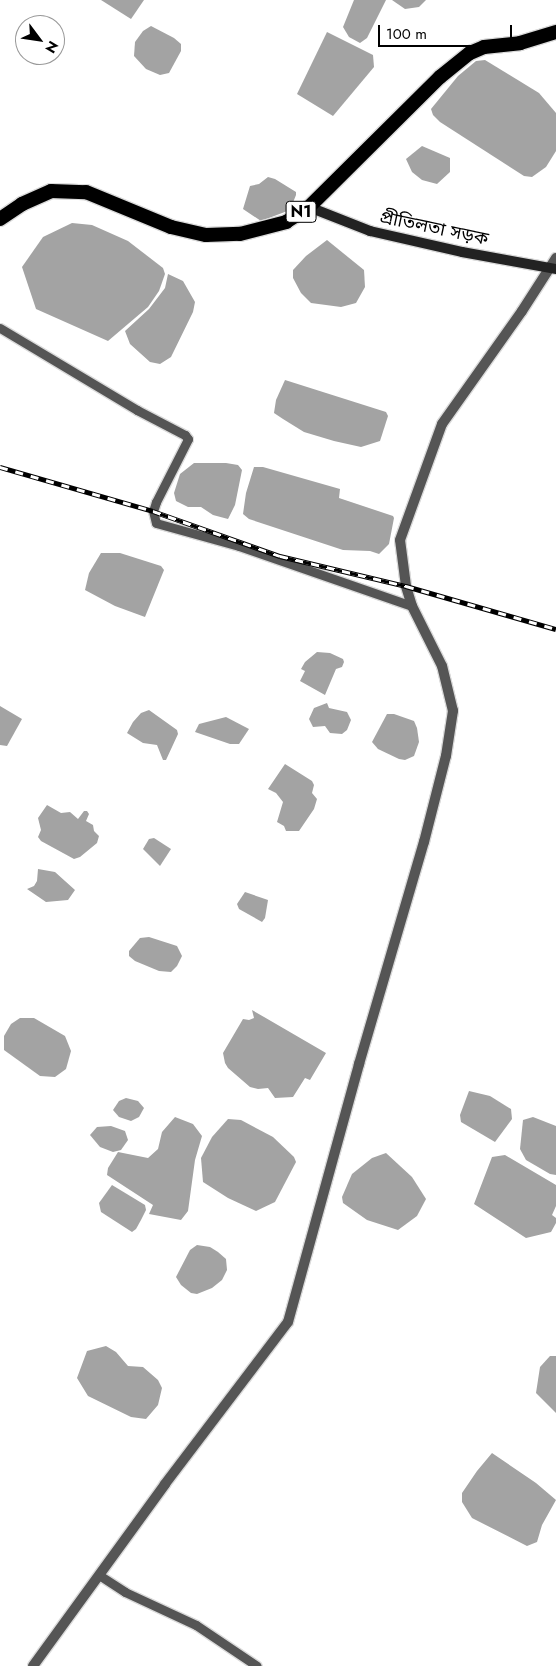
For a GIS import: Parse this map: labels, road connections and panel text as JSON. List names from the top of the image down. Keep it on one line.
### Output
{"streets":{"highway":["N1"],"main road":["প্রীতিলতা সড়ক"]},"crossings":[["N1","প্রীতিলতা সড়ক"]],"scale_bar":"100 m","north":"bottom right"}
